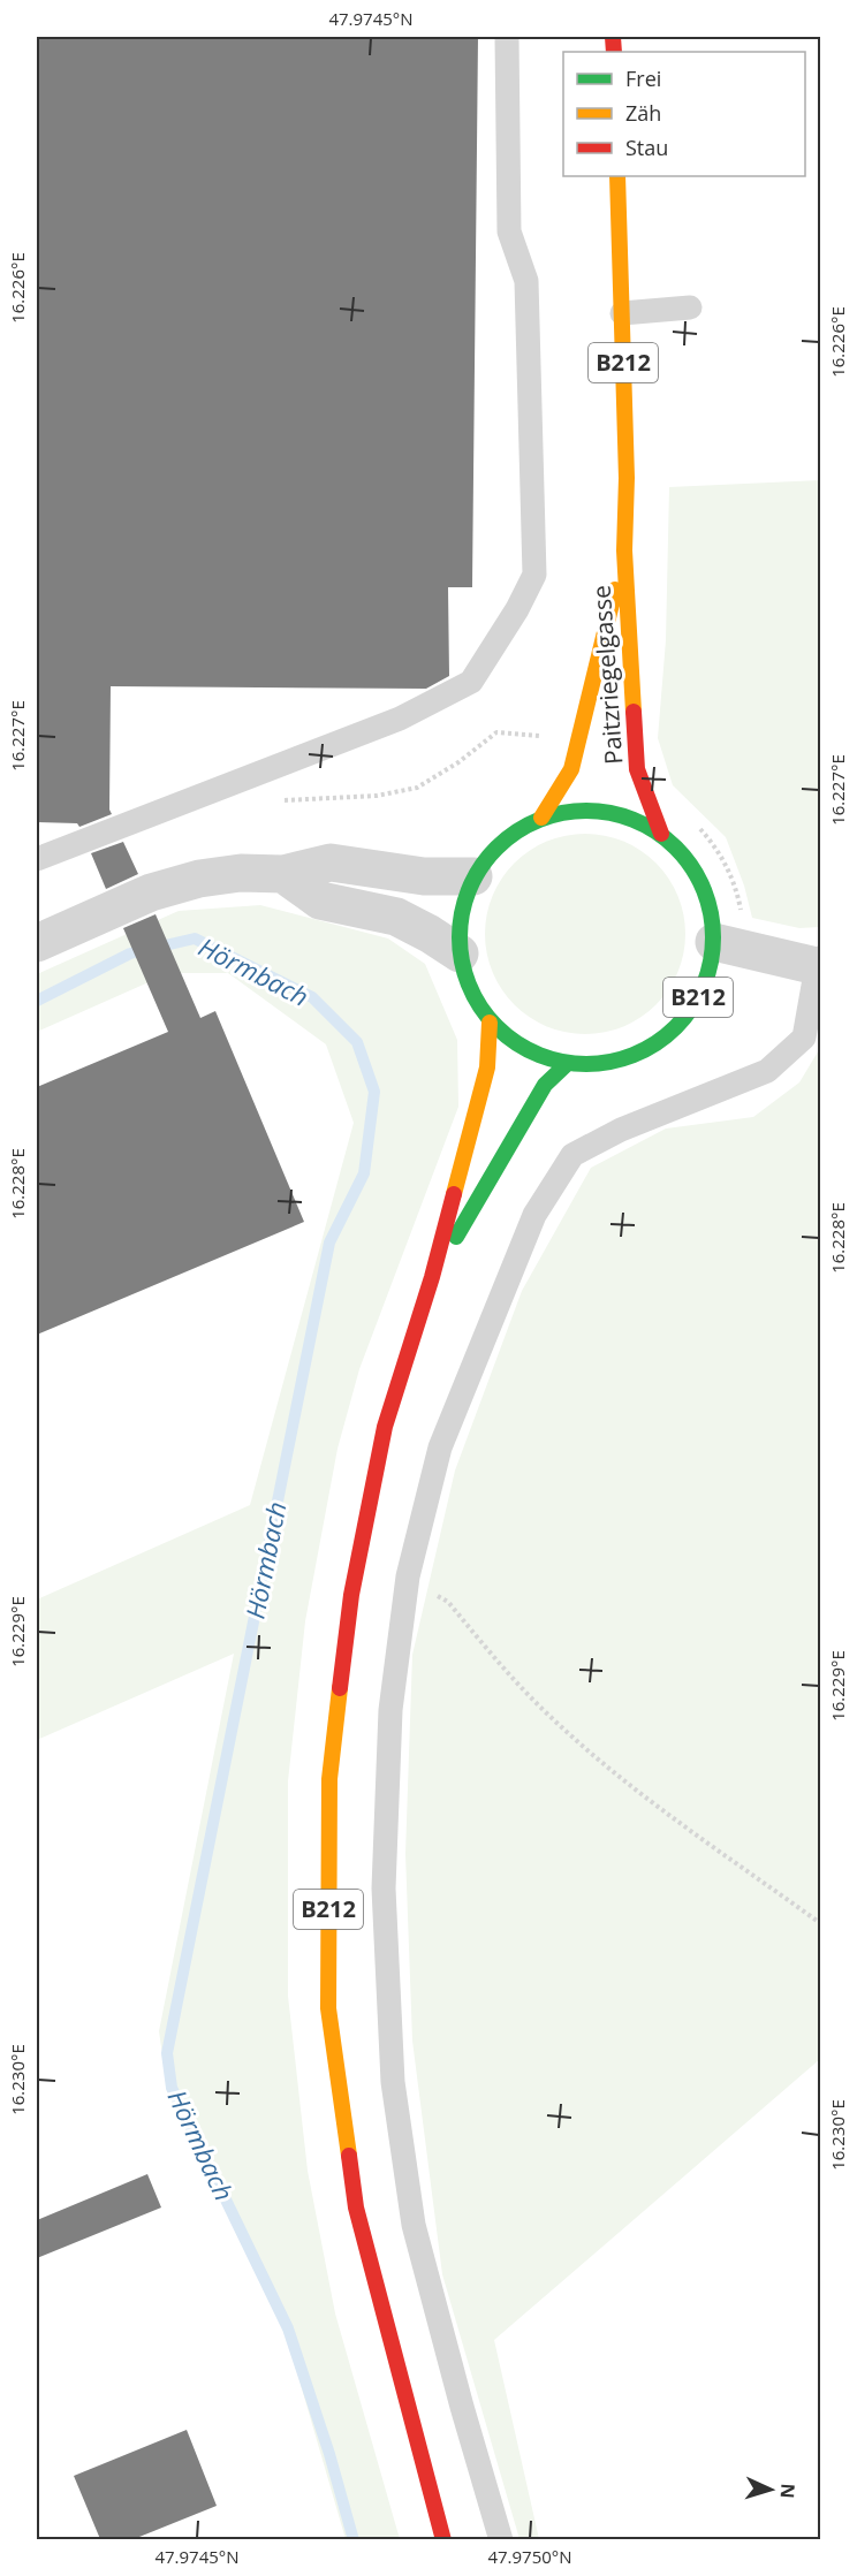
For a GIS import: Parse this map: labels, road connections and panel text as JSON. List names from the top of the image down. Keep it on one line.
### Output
{"streets":{"main road":["B212","Paitzriegelgasse"]},"crossings":[["B212","Paitzriegelgasse"]],"water":["Hörmbach"],"legend":["Frei","Zäh","Stau"],"north":"right","coordinates":["47.9745°N","16.226°E","16.227°E","16.228°E","16.229°E","16.230°E","47.9750°N"]}
